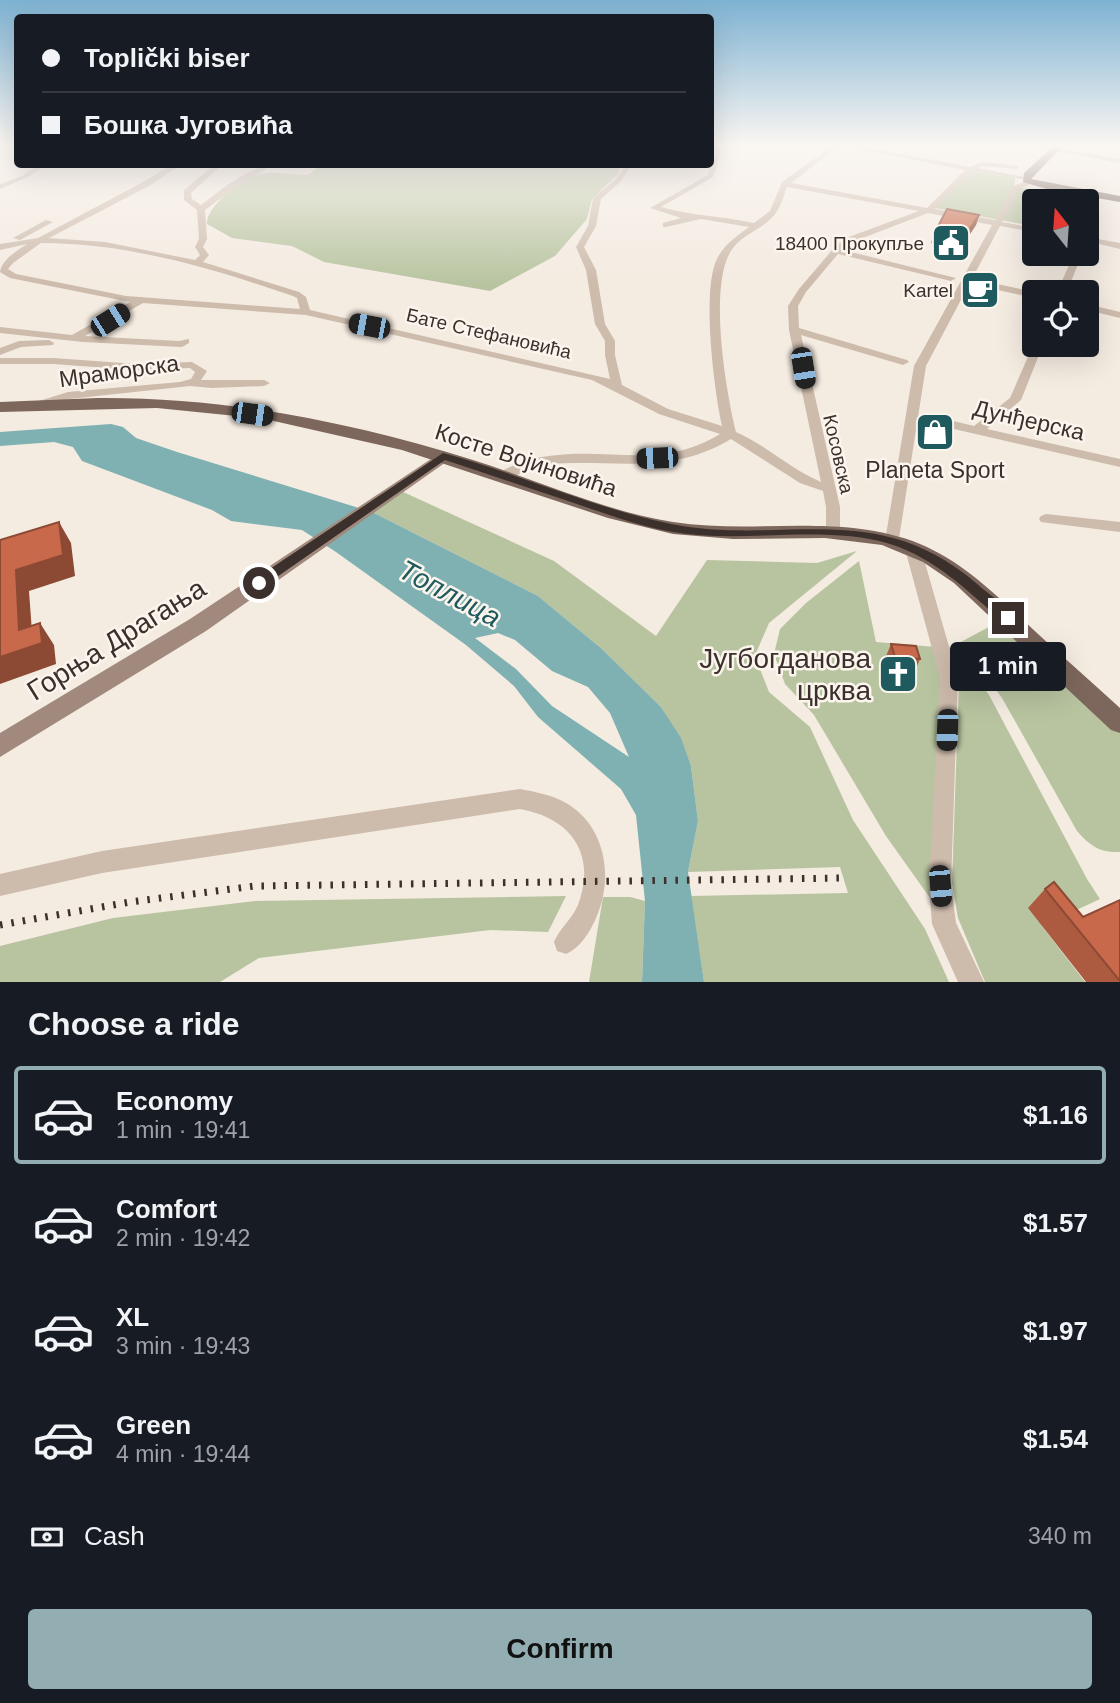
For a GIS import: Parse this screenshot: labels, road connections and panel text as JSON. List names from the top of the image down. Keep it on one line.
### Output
{"streets":{"main road":["Косте Војиновића"],"street":["Бате Стефановића","Мраморска","Дунђерска","Косовска","Горња Драгања"]},"crossings":[["Бате Стефановића","Мраморска"],["Бате Стефановића","Косовска"],["Мраморска","Косте Војиновића"],["Косовска","Косте Војиновића"],["Косте Војиновића","Горња Драгања"]],"water":["Топлица"],"places":{"public building":["18400 Прокупље"],"cafe":["Kartel"],"shop":["Planeta Sport"],"church":["Југбогданова црква"]},"north":"top","page":{"banner":["Toplički biser","Бошка Југовића"],"bubble":"1 min","heading":"Choose a ride","list":[{"name":"Economy","note":"1 min · 19:41","value":"$1.16"},{"name":"Comfort","note":"2 min · 19:42","value":"$1.57"},{"name":"XL","note":"3 min · 19:43","value":"$1.97"},{"name":"Green","note":"4 min · 19:44","value":"$1.54"}],"pay":["Cash","340 m"],"buttons":"Confirm"}}
